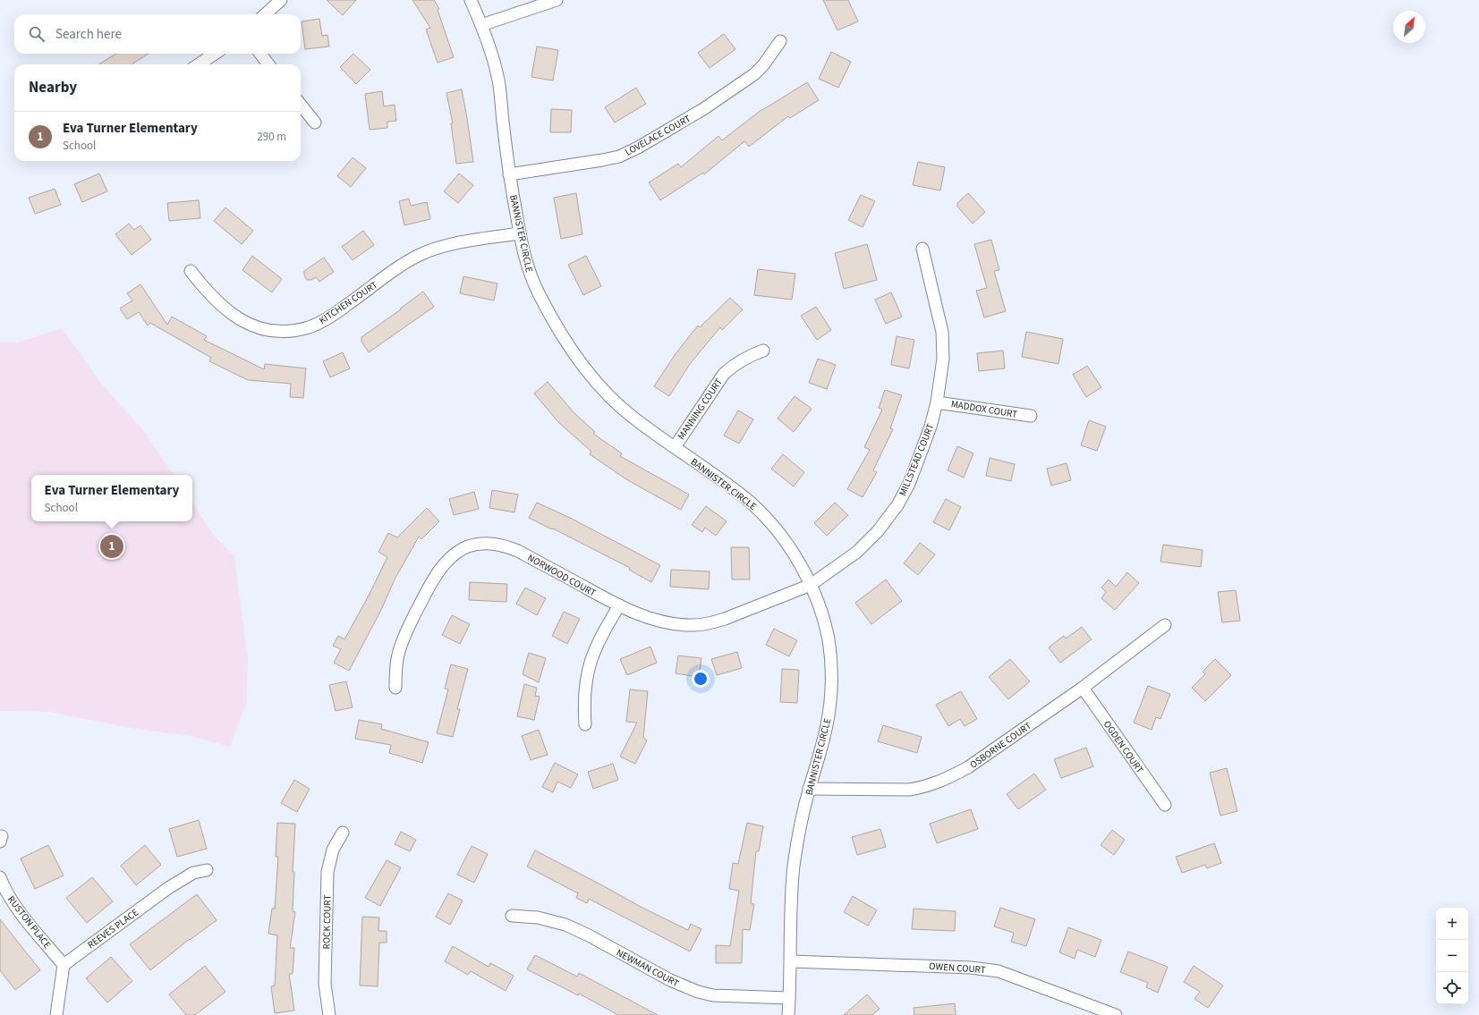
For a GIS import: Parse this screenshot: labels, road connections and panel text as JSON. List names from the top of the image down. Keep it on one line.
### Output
{"streets":{"street":["LOVELACE COURT","BANNISTER CIRCLE","KITCHEN COURT","MANNING COURT","MADDOX COURT","MILLSTEAD COURT","NORWOOD COURT","OSBORNE COURT","OGDEN COURT","RUSTON PLACE","ROCK COURT","REEVES PLACE","NEWMAN COURT","OWEN COURT"]},"crossings":[["LOVELACE COURT","BANNISTER CIRCLE"],["BANNISTER CIRCLE","KITCHEN COURT"],["BANNISTER CIRCLE","MANNING COURT"],["BANNISTER CIRCLE","MILLSTEAD COURT"],["BANNISTER CIRCLE","NORWOOD COURT"],["BANNISTER CIRCLE","OSBORNE COURT"],["BANNISTER CIRCLE","NEWMAN COURT"],["BANNISTER CIRCLE","OWEN COURT"],["MADDOX COURT","MILLSTEAD COURT"],["MILLSTEAD COURT","NORWOOD COURT"],["OSBORNE COURT","OGDEN COURT"],["RUSTON PLACE","REEVES PLACE"]],"north":"top right","page":{"search":"Search here","heading":"Nearby","list":[{"mark":"1","name":"Eva Turner Elementary","note":"School","value":"290 m"}],"popup":["Eva Turner Elementary","School"],"pins":"1","map_buttons":["+","−"]}}
